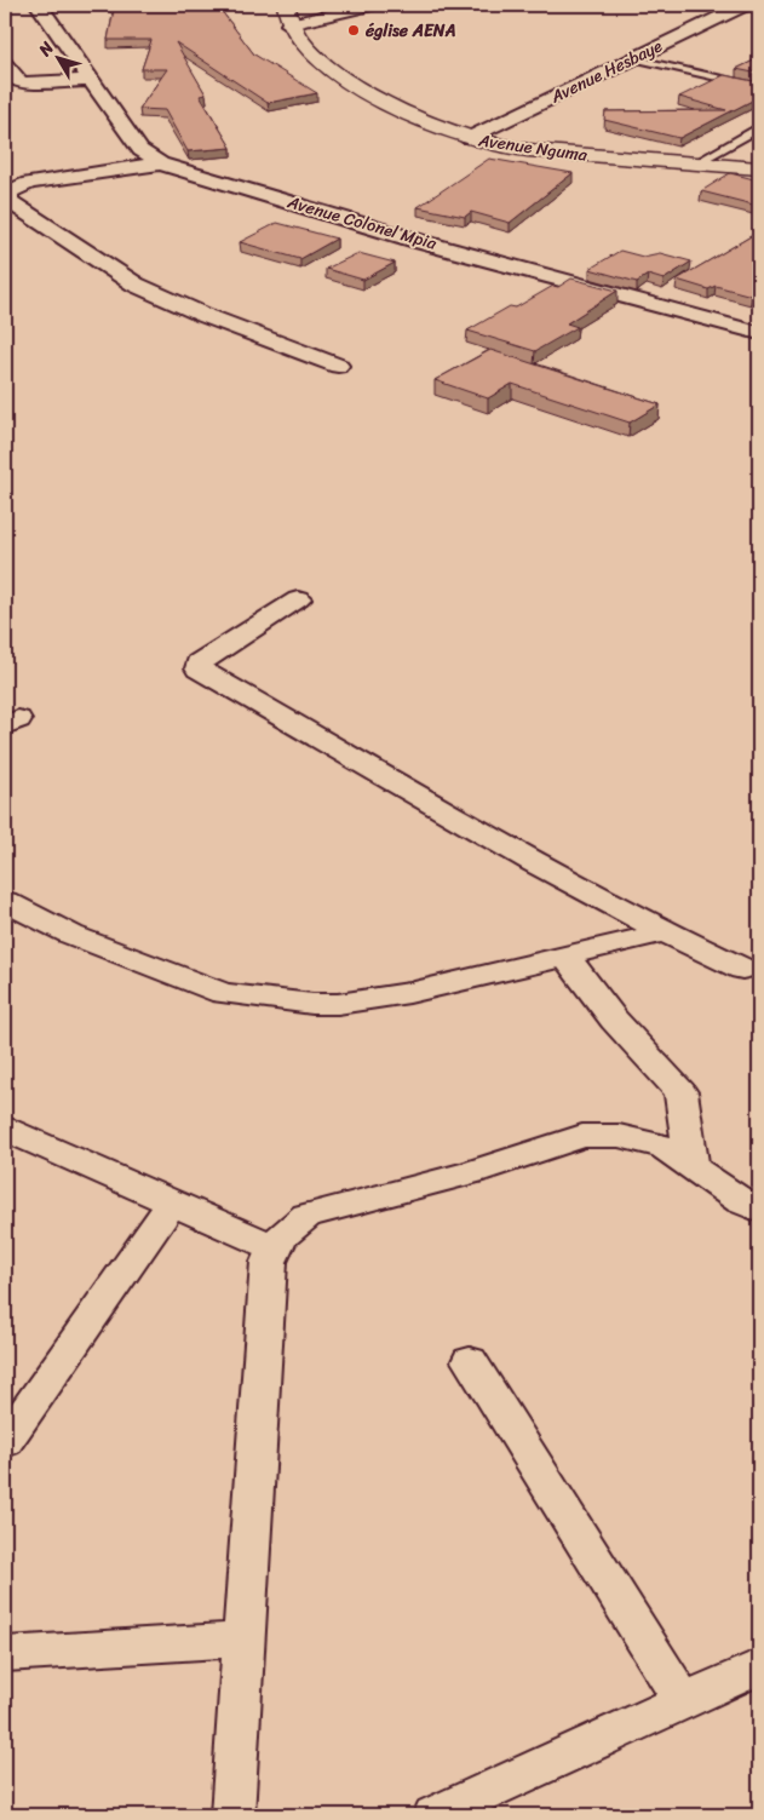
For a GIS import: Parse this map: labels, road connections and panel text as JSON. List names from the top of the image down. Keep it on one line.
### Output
{"streets":{"main road":["Avenue Nguma"],"street":["Avenue Hesbaye","Avenue Colonel Mpia"]},"crossings":[["Avenue Hesbaye","Avenue Nguma"]],"places":["église AENA"],"north":"top left"}
